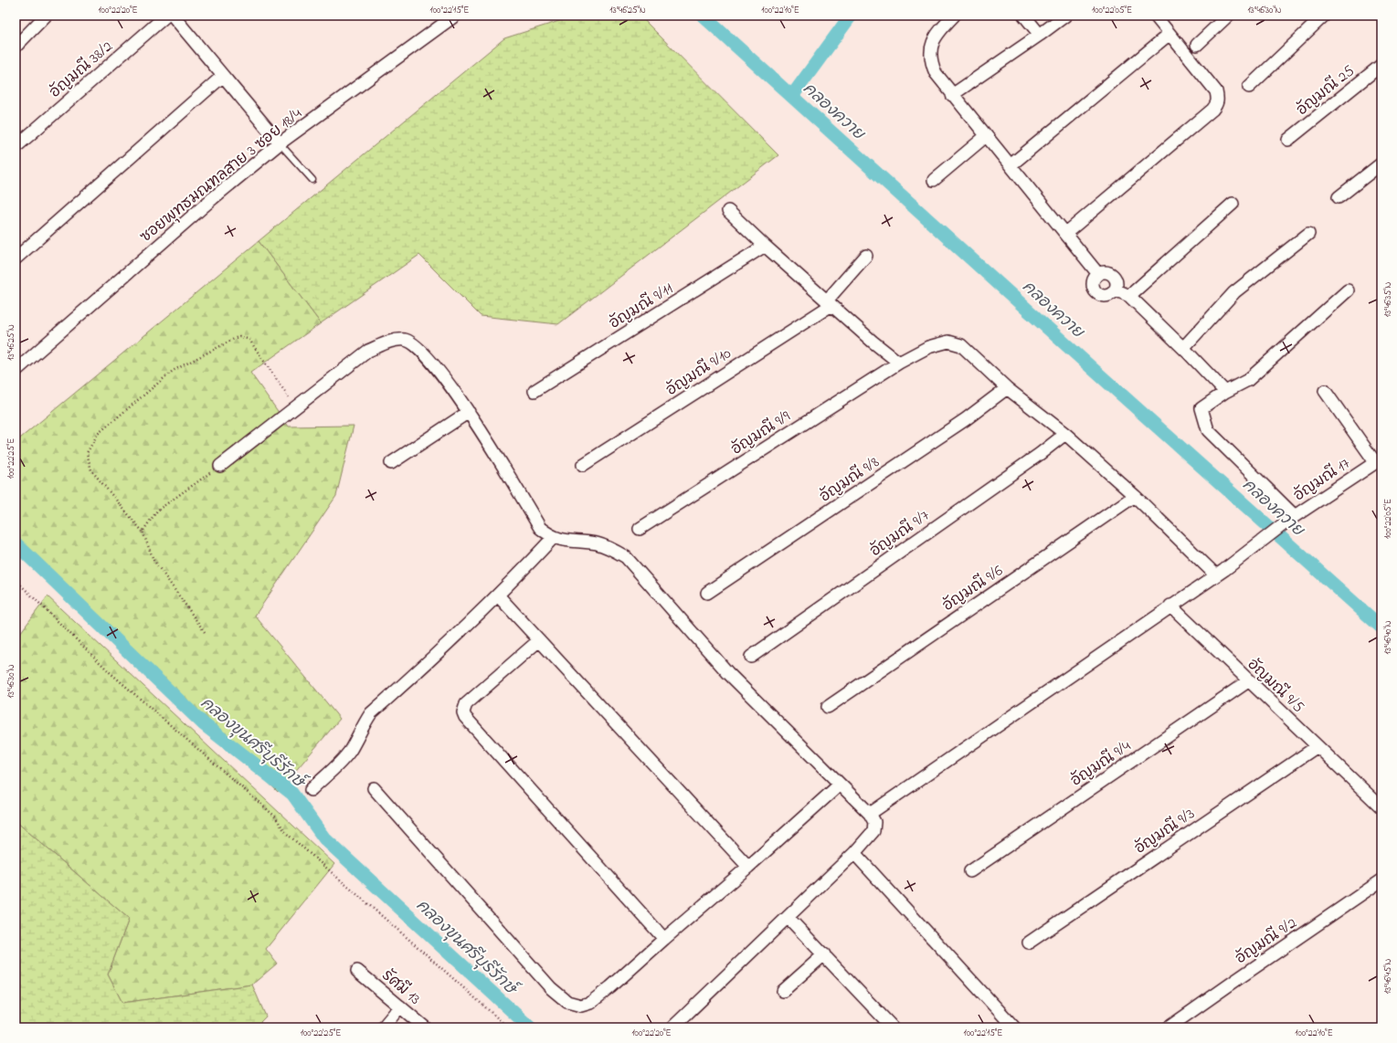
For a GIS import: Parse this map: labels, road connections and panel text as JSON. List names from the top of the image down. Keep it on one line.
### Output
{"streets":{"street":["อัญมณี 38/2","อัญมณี 25","ซอยพุทธมณฑลสาย 3 ซอย 18/4","อัญมณี 9/11","อัญมณี 9/10","อัญมณี 9/9","อัญมณี 9/8","อัญมณี 17","อัญมณี 9/7","อัญมณี 9/6","อัญมณี 9/5","อัญมณี 9/4","อัญมณี 9/3","อัญมณี 9/2","รัศมี 13"]},"crossings":[["อัญมณี 9/9","อัญมณี 9/8"],["อัญมณี 9/9","อัญมณี 17"],["อัญมณี 9/9","อัญมณี 9/7"],["อัญมณี 9/9","อัญมณี 9/6"],["อัญมณี 17","อัญมณี 9/5"],["อัญมณี 9/5","อัญมณี 9/4"],["อัญมณี 9/5","อัญมณี 9/3"]],"water":["คลองควาย","คลองขุนศรีบุรีรักษ์"],"coordinates":["100°22'20\"E","100°22'15\"E","13°46'25\"N","100°22'10\"E","100°22'05\"E","13°46'30\"N","13°46'35\"N","100°22'25\"E","13°46'40\"N","13°46'45\"N"]}
